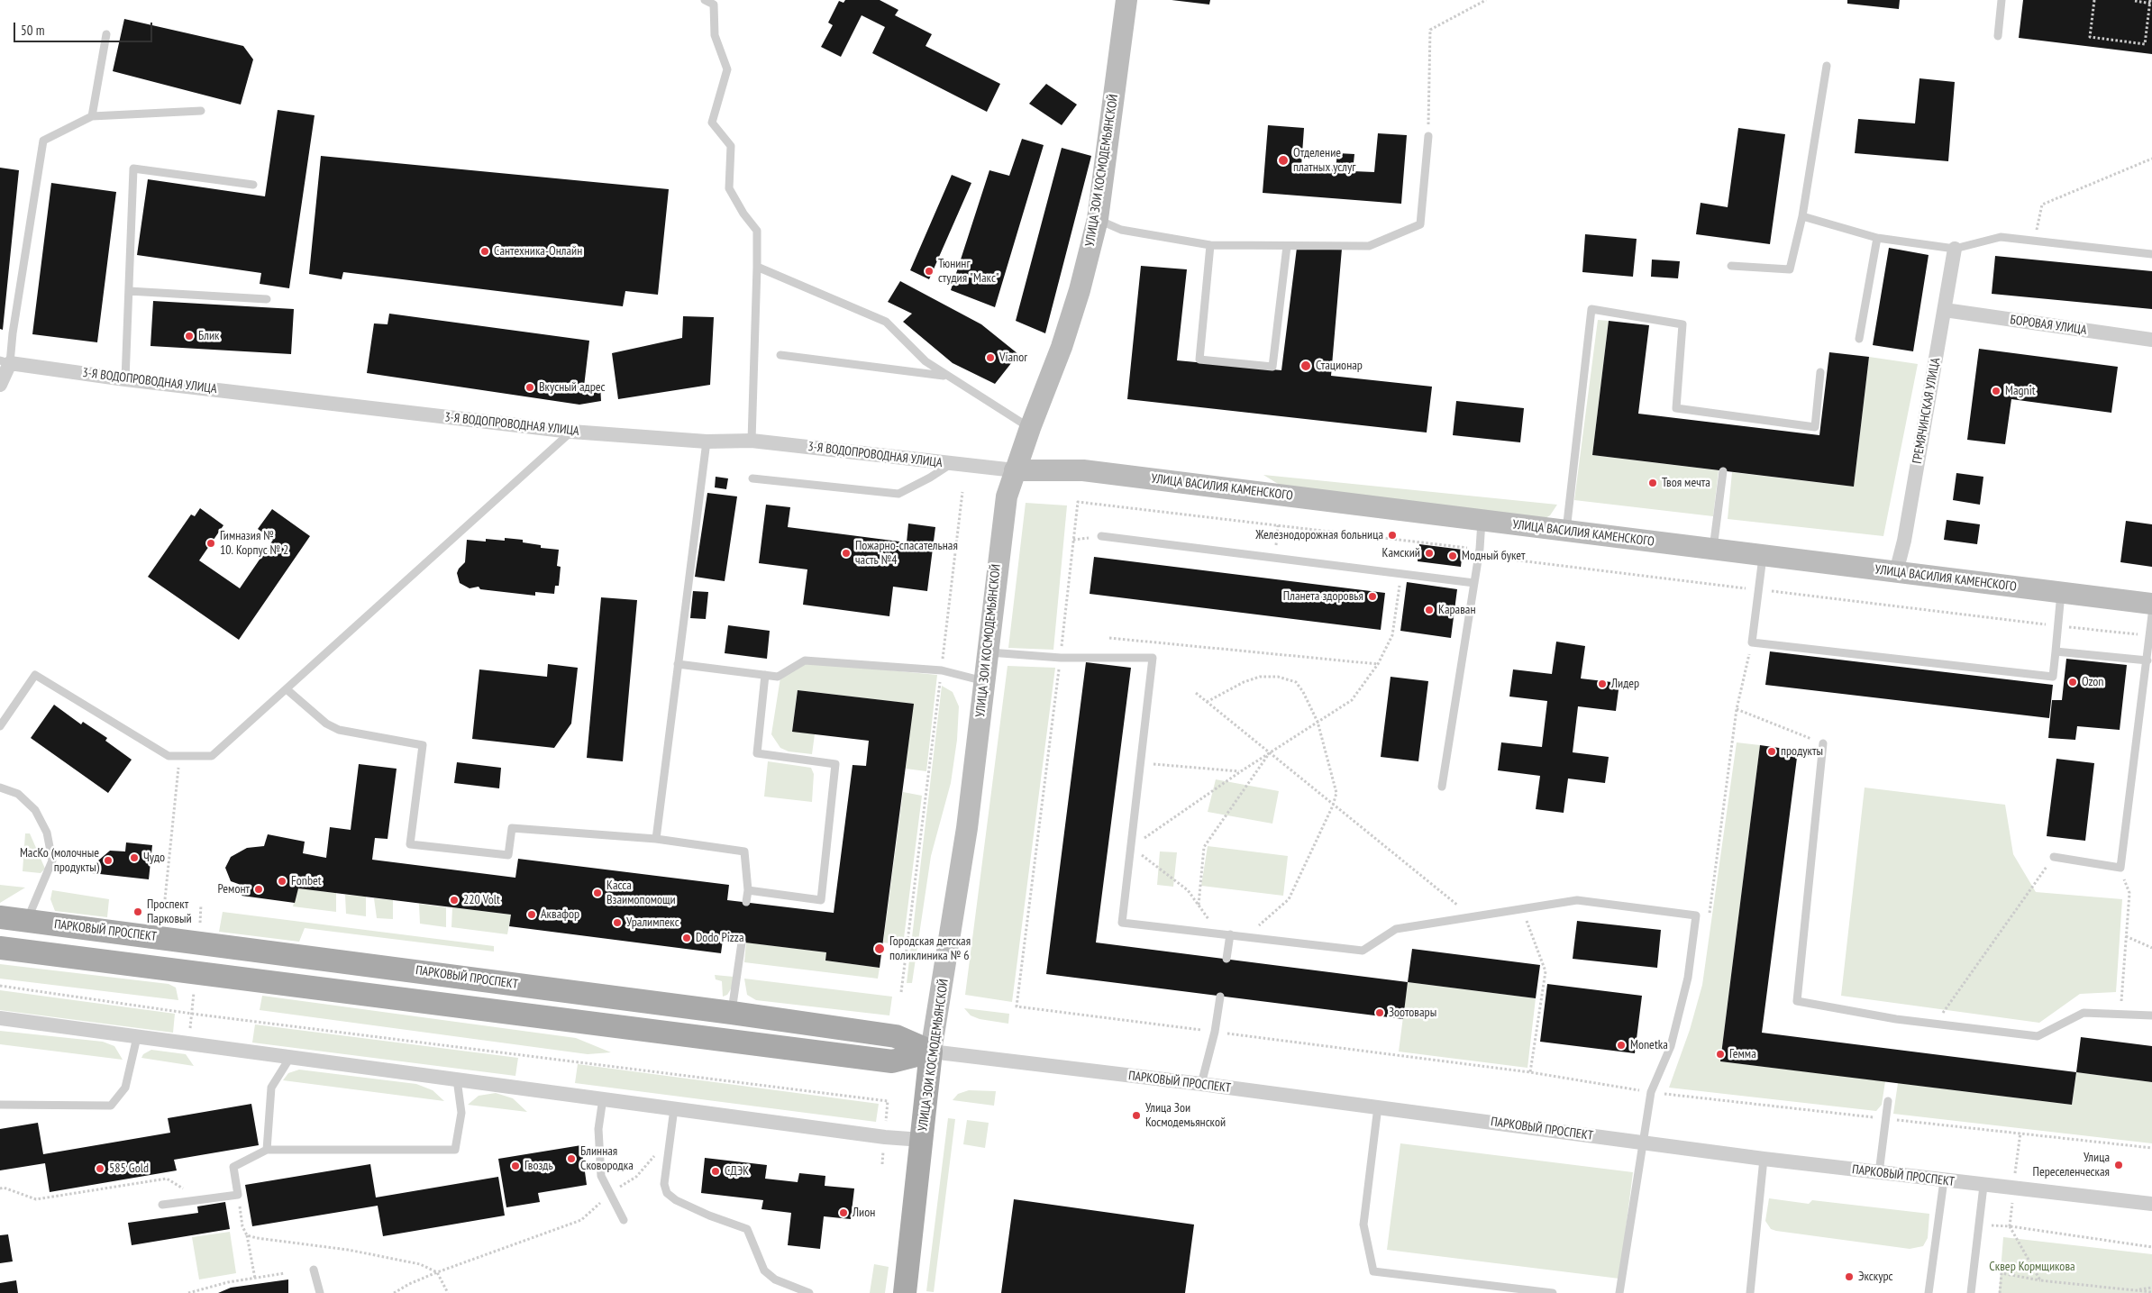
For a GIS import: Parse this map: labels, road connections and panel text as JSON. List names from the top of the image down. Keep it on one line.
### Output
{"streets":{"main road":["УЛИЦА ЗОИ КОСМОДЕМЬЯНСКОЙ","УЛИЦА ВАСИЛИЯ КАМЕНСКОГО","ПАРКОВЫЙ ПРОСПЕКТ"],"street":["БОРОВАЯ УЛИЦА","3-Я ВОДОПРОВОДНАЯ УЛИЦА","ГРЕМЯЧИНСКАЯ УЛИЦА"]},"crossings":[["УЛИЦА ЗОИ КОСМОДЕМЬЯНСКОЙ","3-Я ВОДОПРОВОДНАЯ УЛИЦА"],["УЛИЦА ЗОИ КОСМОДЕМЬЯНСКОЙ","УЛИЦА ВАСИЛИЯ КАМЕНСКОГО"],["УЛИЦА ЗОИ КОСМОДЕМЬЯНСКОЙ","ПАРКОВЫЙ ПРОСПЕКТ"],["БОРОВАЯ УЛИЦА","ГРЕМЯЧИНСКАЯ УЛИЦА"],["3-Я ВОДОПРОВОДНАЯ УЛИЦА","УЛИЦА ВАСИЛИЯ КАМЕНСКОГО"],["ГРЕМЯЧИНСКАЯ УЛИЦА","УЛИЦА ВАСИЛИЯ КАМЕНСКОГО"]],"parks":["Сквер Кормщикова"],"places":["Отделение платных услуг","Сантехника-Онлайн","Тюнинг студия \"Макс\"","Блик","Vianor","Стационар","Вкусный адрес","Magnit","Твоя мечта","Железнодорожная больница","Гимназия № 10. Корпус № 2","Пожарно-спасательная часть №4","Камский","Модный букет","Планета здоровья","Караван","Ozon","Лидер","продукты","Чудо","МасКо (молочные продукты)","Fonbet","Ремонт","Касса Взаимопомощи","220 Volt","Проспект Парковый","Аквафор","Уралимпекс","Dodo Pizza","Городская детская поликлиника № 6","Зоотовары","Monetka","Гемма","Улица Зои Космодемьянской","Блинная Сковородка","Улица Переселенческая","Гвоздь","585 Gold","СДЭК","Лион","Экскурс"],"scale_bar":"50 m"}
